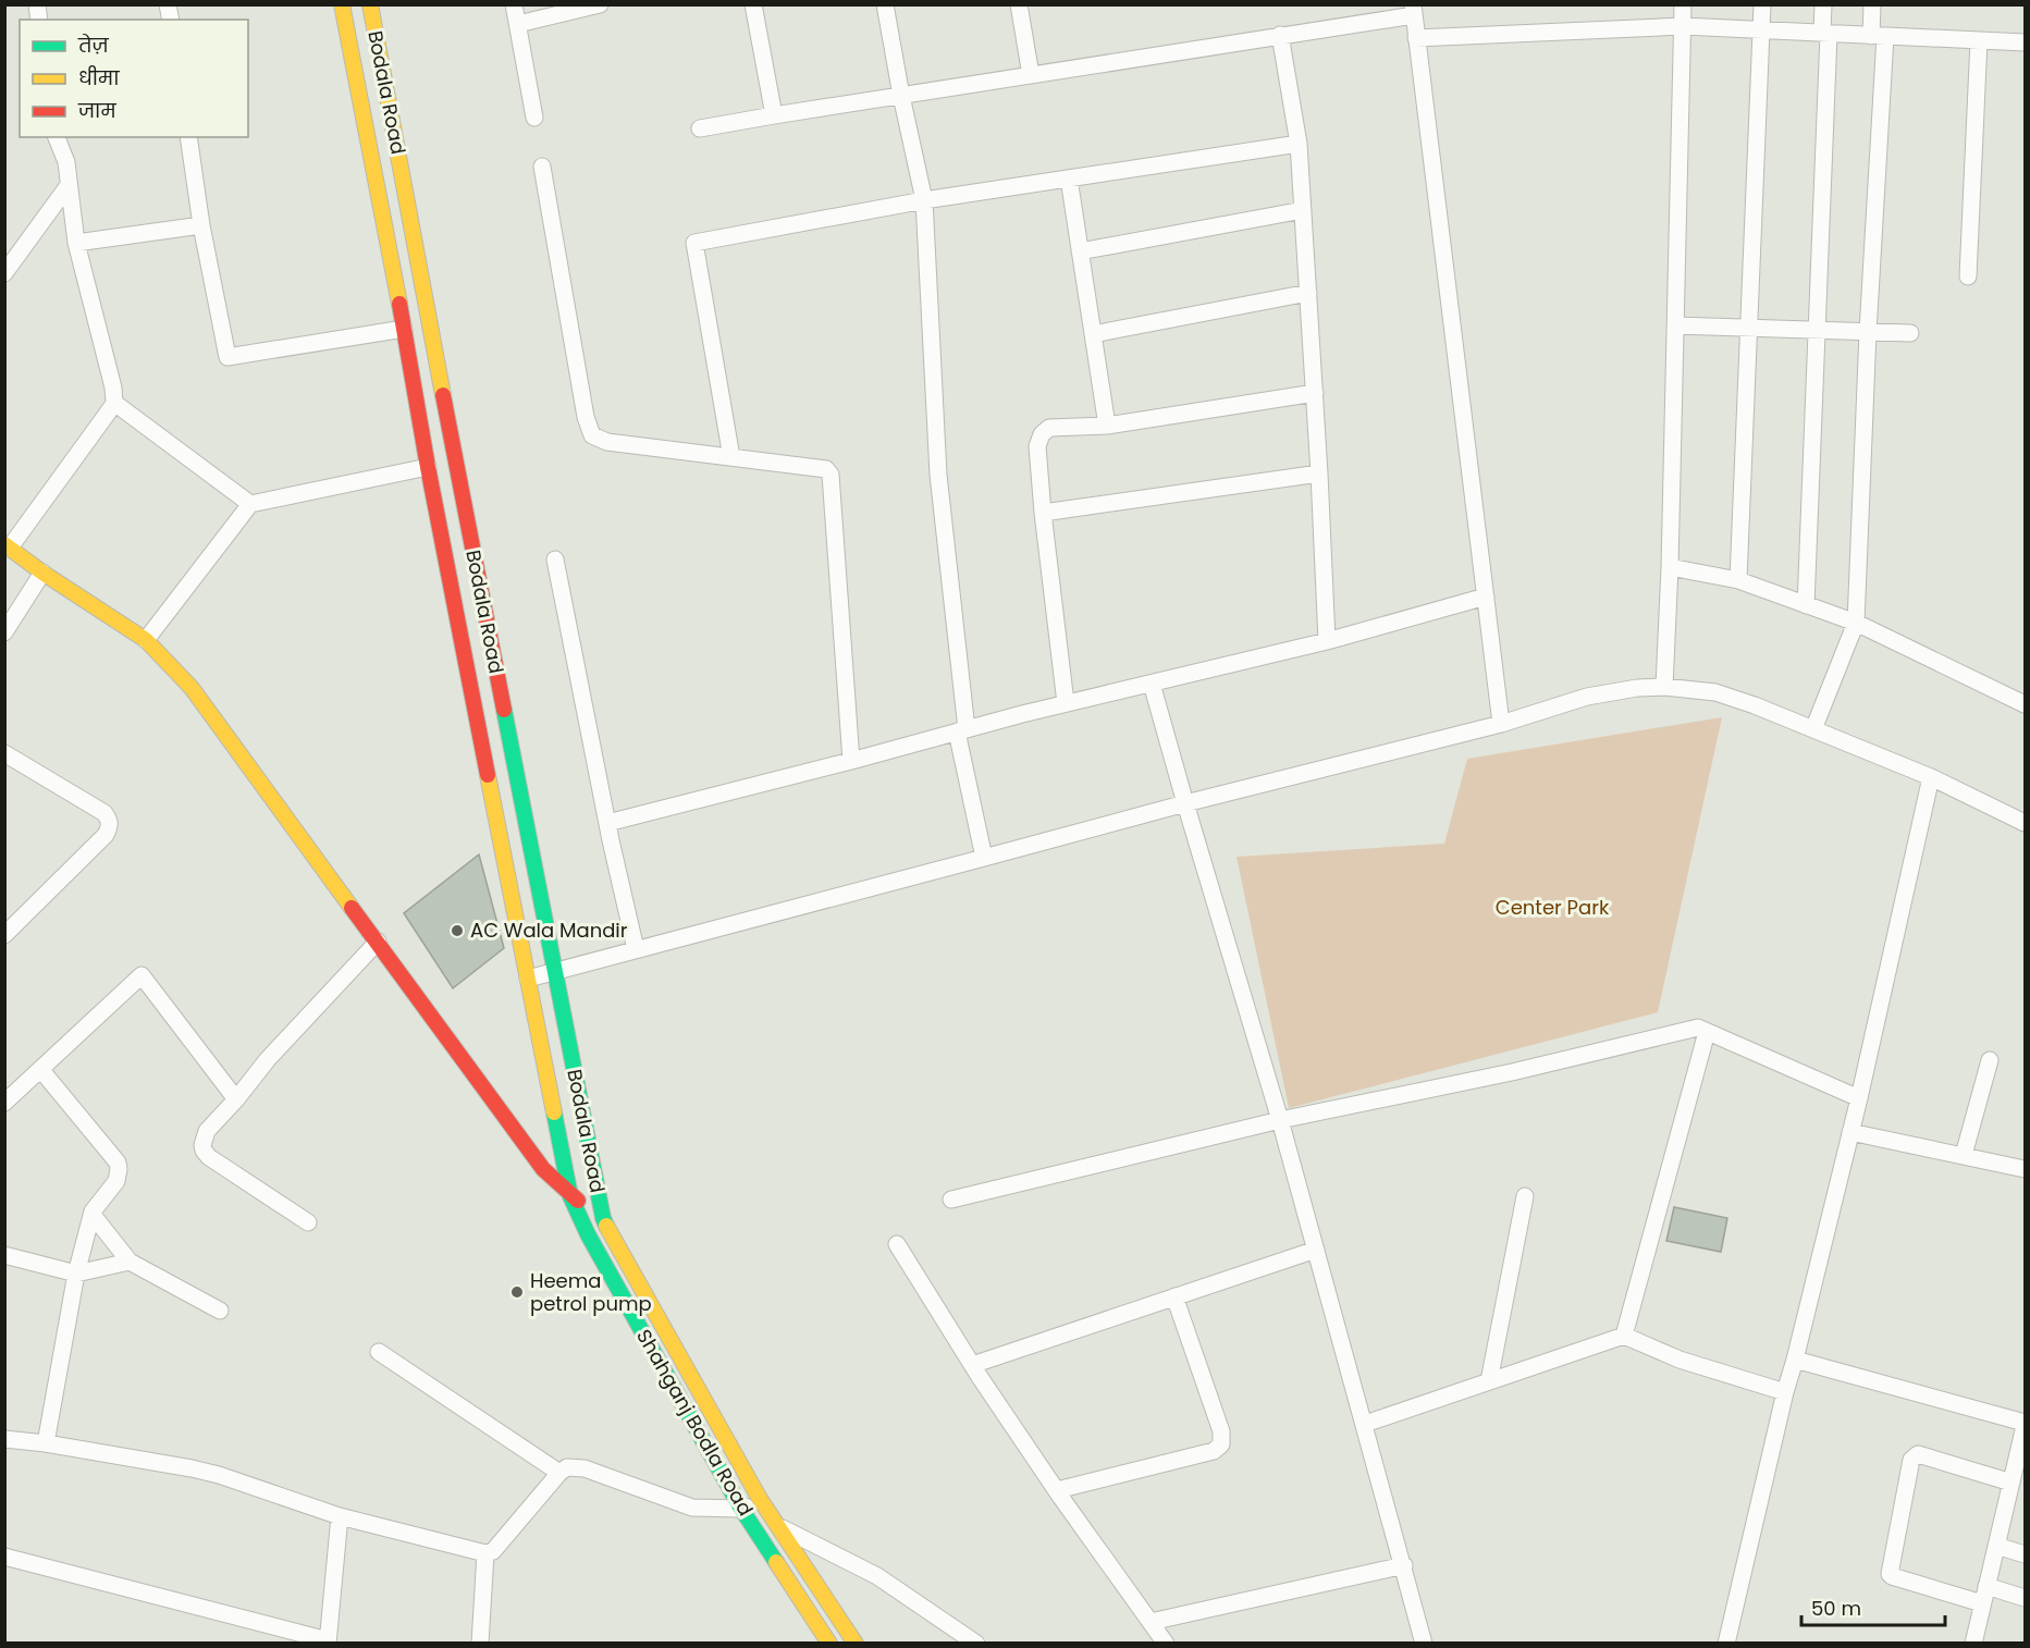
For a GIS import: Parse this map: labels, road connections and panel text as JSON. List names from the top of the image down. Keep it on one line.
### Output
{"streets":{"main road":["Bodala Road","Shahganj Bodla Road"]},"crossings":[["Bodala Road","Shahganj Bodla Road"]],"parks":["Center Park"],"places":["AC Wala Mandir","Heema petrol pump"],"legend":["तेज़","धीमा","जाम"],"scale_bar":"50 m"}
